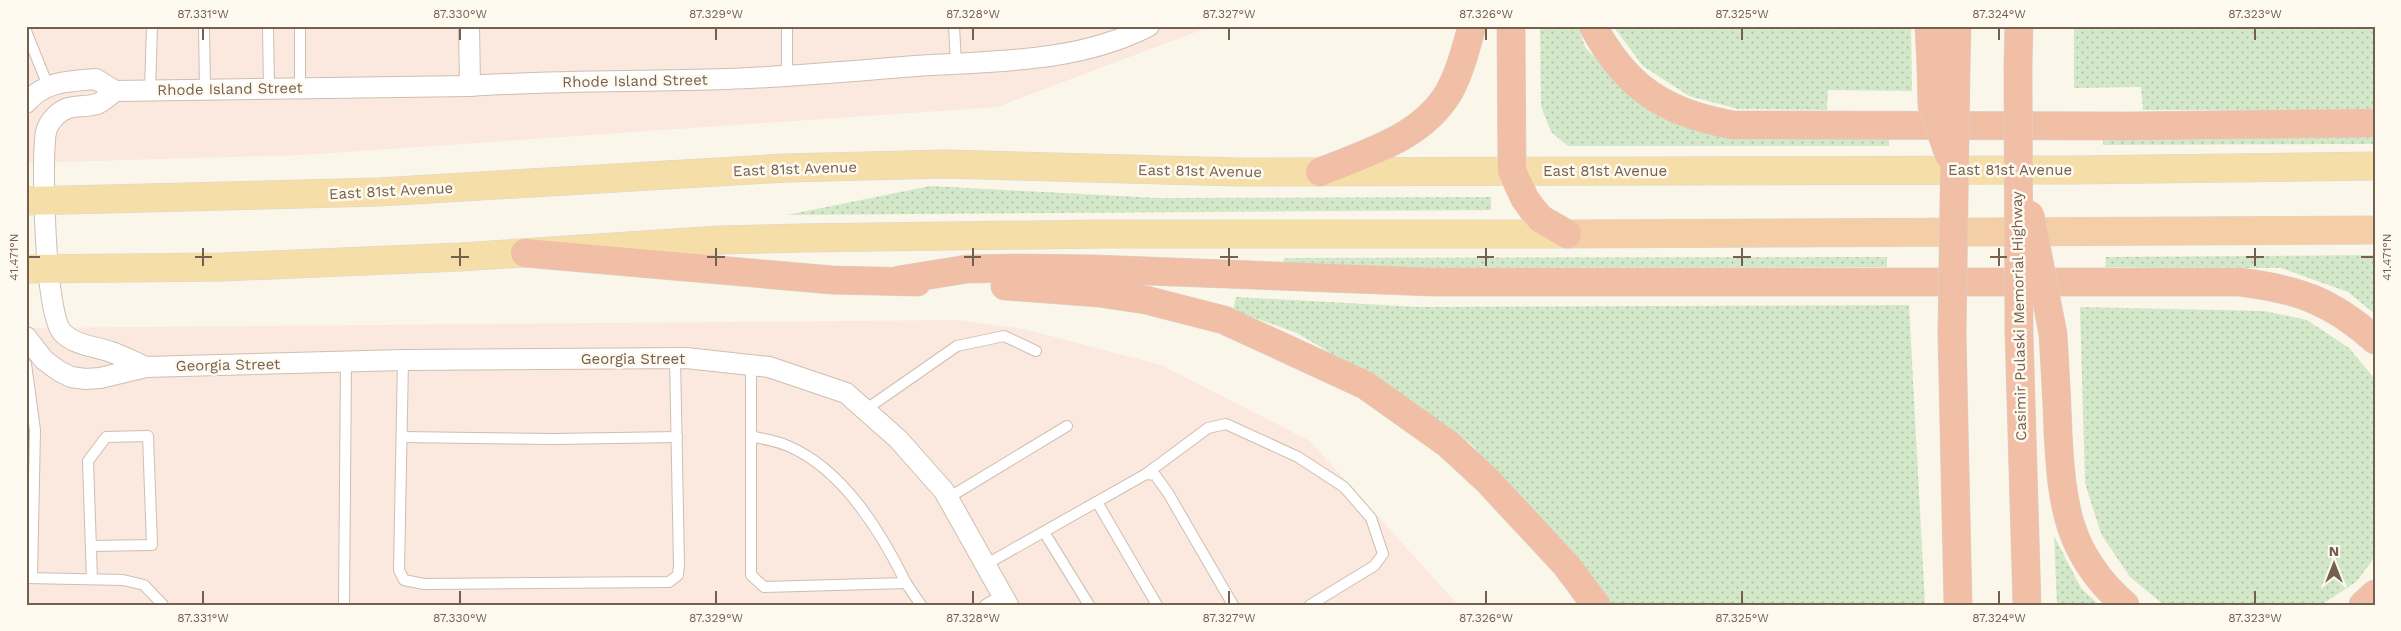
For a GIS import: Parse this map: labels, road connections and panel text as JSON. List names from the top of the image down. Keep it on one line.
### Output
{"streets":{"highway":["Casimir Pulaski Memorial Highway"],"main road":["East 81st Avenue"],"street":["Rhode Island Street","Georgia Street"]},"north":"top","coordinates":["87.331°W","87.330°W","87.329°W","87.328°W","87.327°W","87.326°W","87.325°W","87.324°W","87.323°W","41.471°N"]}
